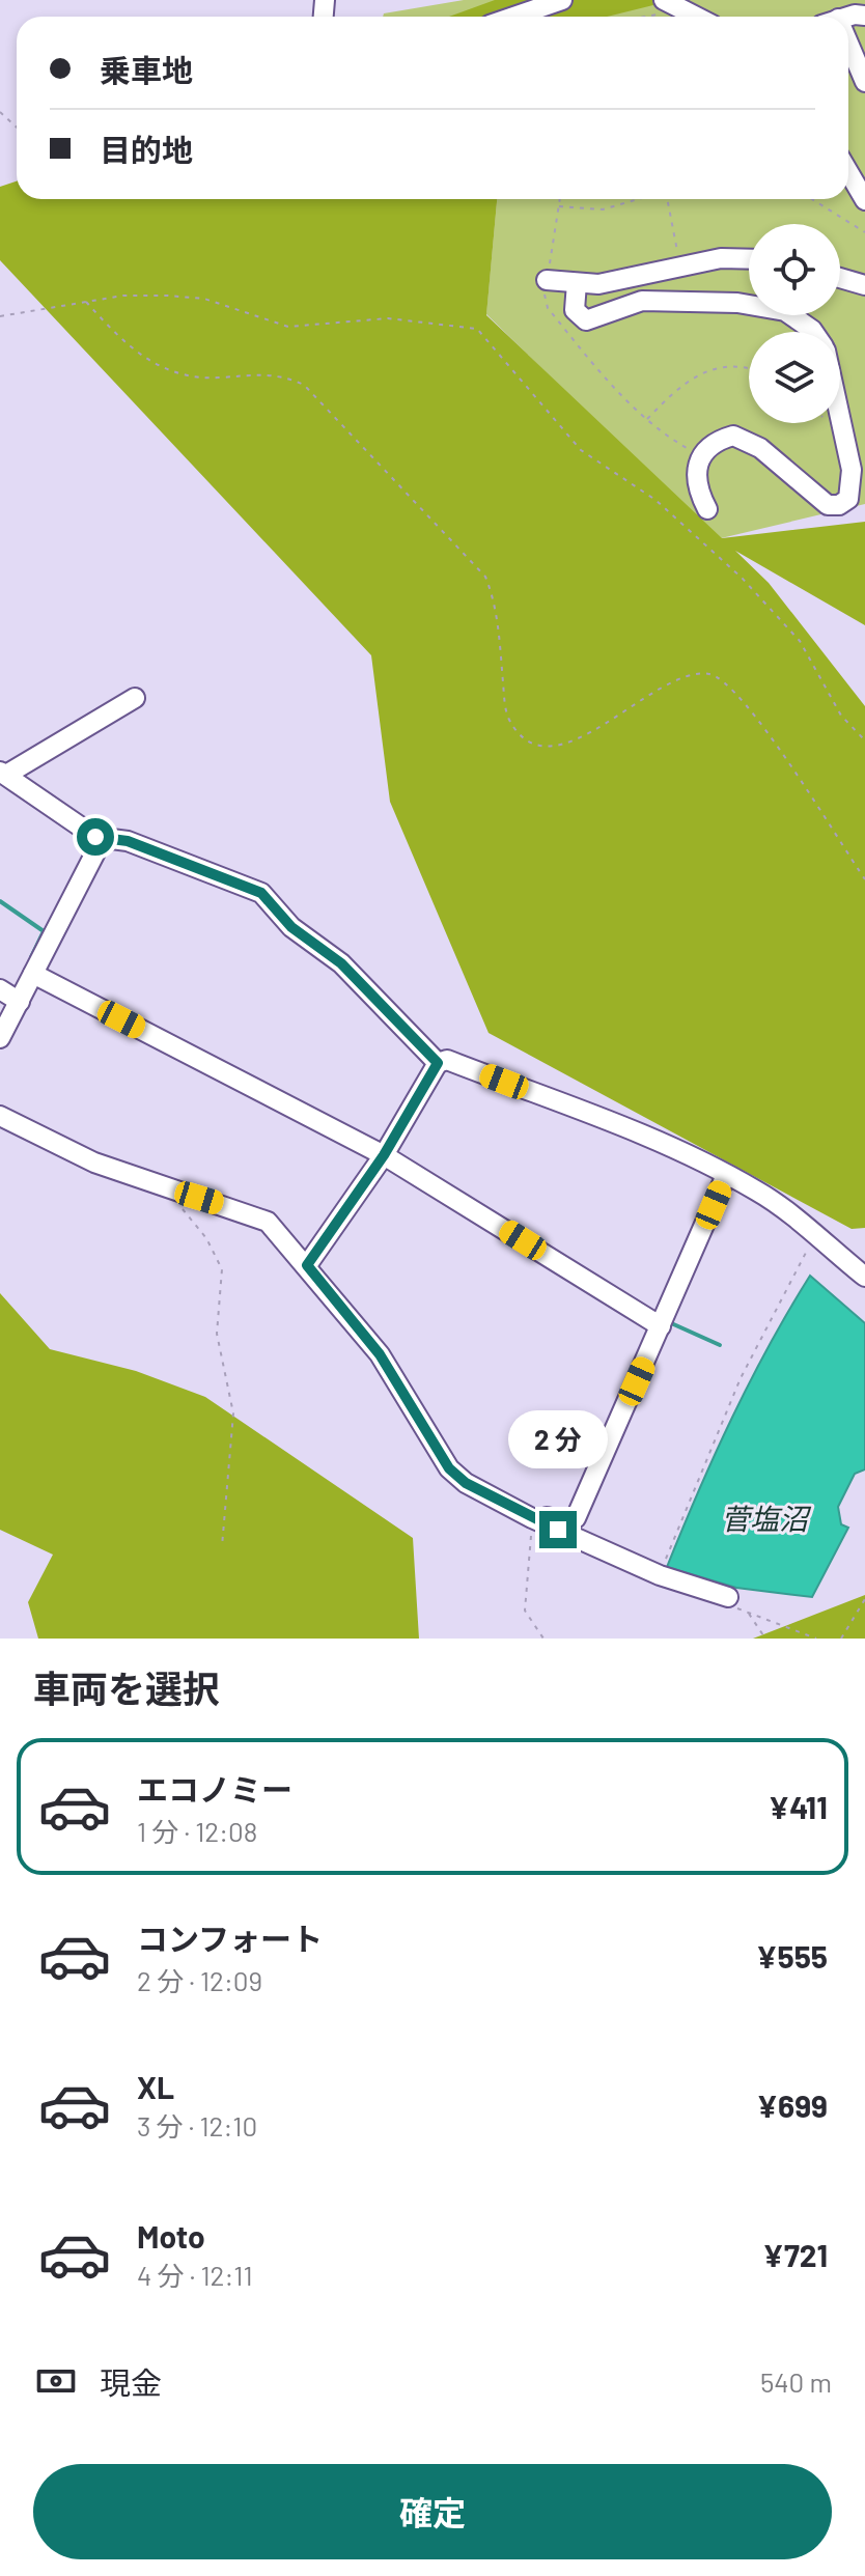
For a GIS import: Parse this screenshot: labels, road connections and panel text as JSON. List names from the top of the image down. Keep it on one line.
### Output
{"water":["菅塩沼"],"page":{"banner":["乗車地","目的地"],"bubble":"2 分","heading":"車両を選択","list":[{"name":"エコノミー","note":"1 分 · 12:08","value":"¥411"},{"name":"コンフォート","note":"2 分 · 12:09","value":"¥555"},{"name":"XL","note":"3 分 · 12:10","value":"¥699"},{"name":"Moto","note":"4 分 · 12:11","value":"¥721"}],"pay":["現金","540 m"],"buttons":"確定"}}
